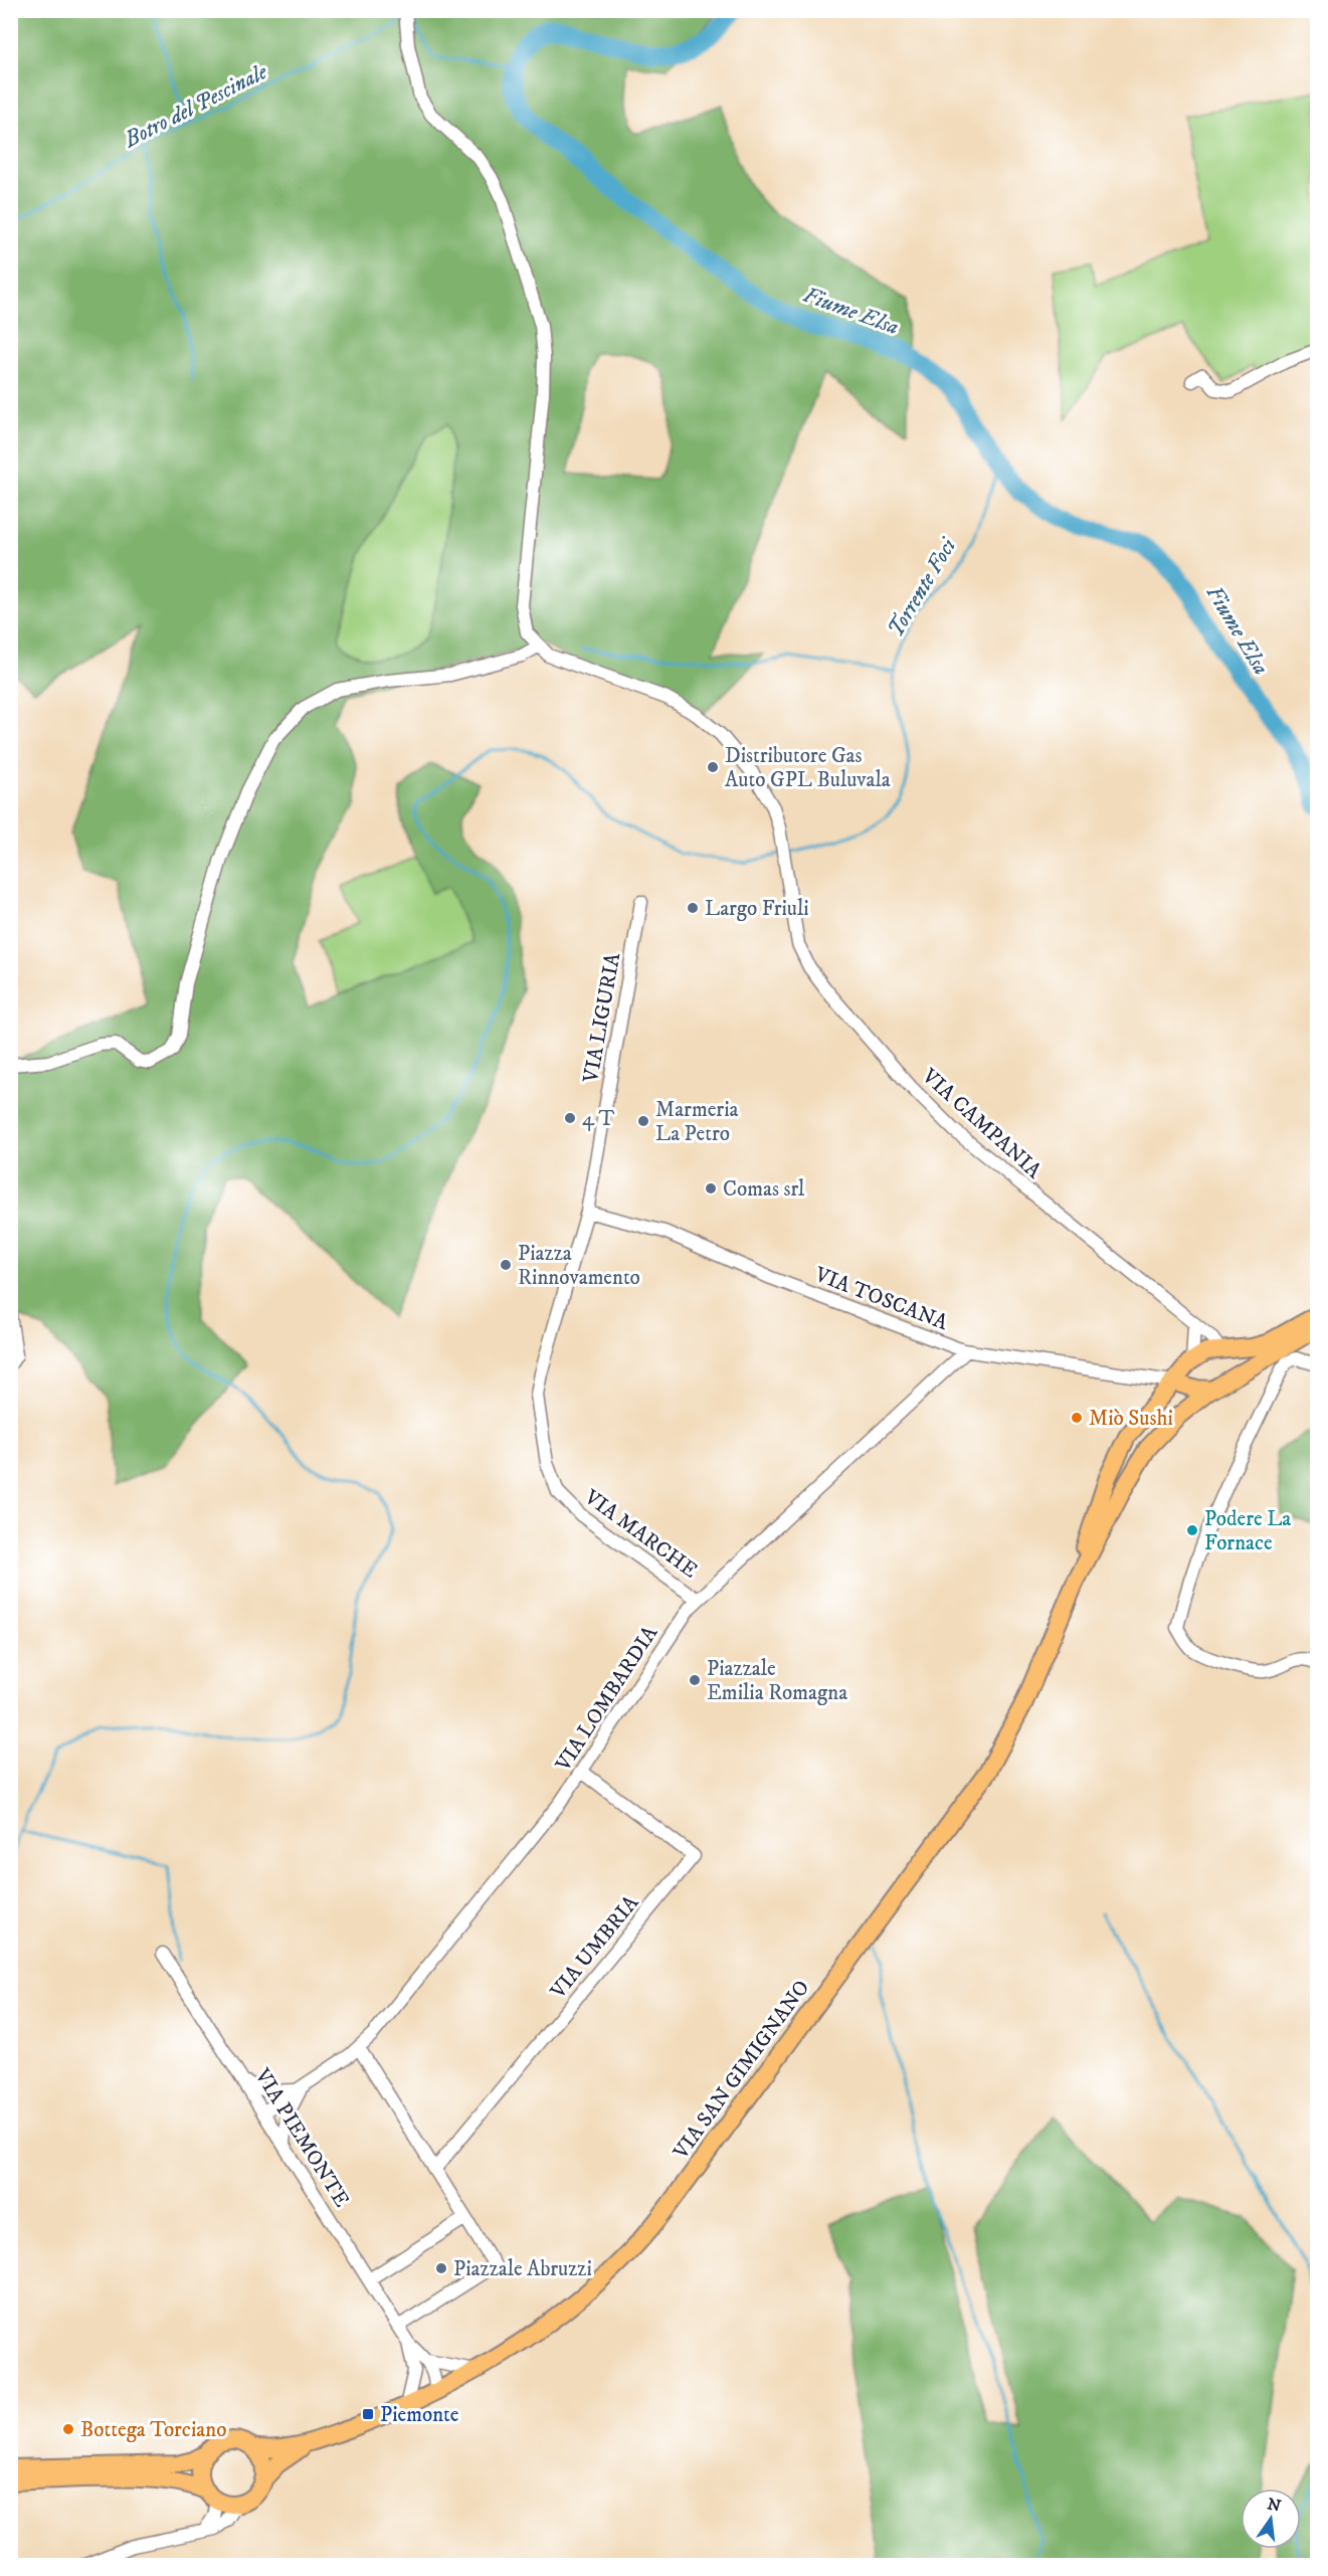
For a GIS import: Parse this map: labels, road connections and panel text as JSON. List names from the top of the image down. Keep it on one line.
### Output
{"streets":{"main road":["VIA SAN GIMIGNANO"],"street":["VIA LIGURIA","VIA CAMPANIA","VIA TOSCANA","VIA MARCHE","VIA LOMBARDIA","VIA UMBRIA","VIA PIEMONTE"]},"crossings":[["VIA LIGURIA","VIA TOSCANA"],["VIA LIGURIA","VIA MARCHE"],["VIA CAMPANIA","VIA SAN GIMIGNANO"],["VIA TOSCANA","VIA MARCHE"],["VIA TOSCANA","VIA LOMBARDIA"],["VIA TOSCANA","VIA SAN GIMIGNANO"],["VIA MARCHE","VIA LOMBARDIA"],["VIA LOMBARDIA","VIA UMBRIA"],["VIA LOMBARDIA","VIA PIEMONTE"],["VIA SAN GIMIGNANO","VIA PIEMONTE"]],"water":["Botro del Pescinale","Fiume Elsa","Torrente Foci"],"places":{"other":["Distributore Gas Auto GPL Buluvala","Largo Friuli","4 T","Marmeria La Petro","Comas srl","Piazza Rinnovamento","Miò Sushi","Podere La Fornace","Piazzale Emilia Romagna","Piazzale Abruzzi","Bottega Torciano"],"transit":["Piemonte"]},"north":"top"}
